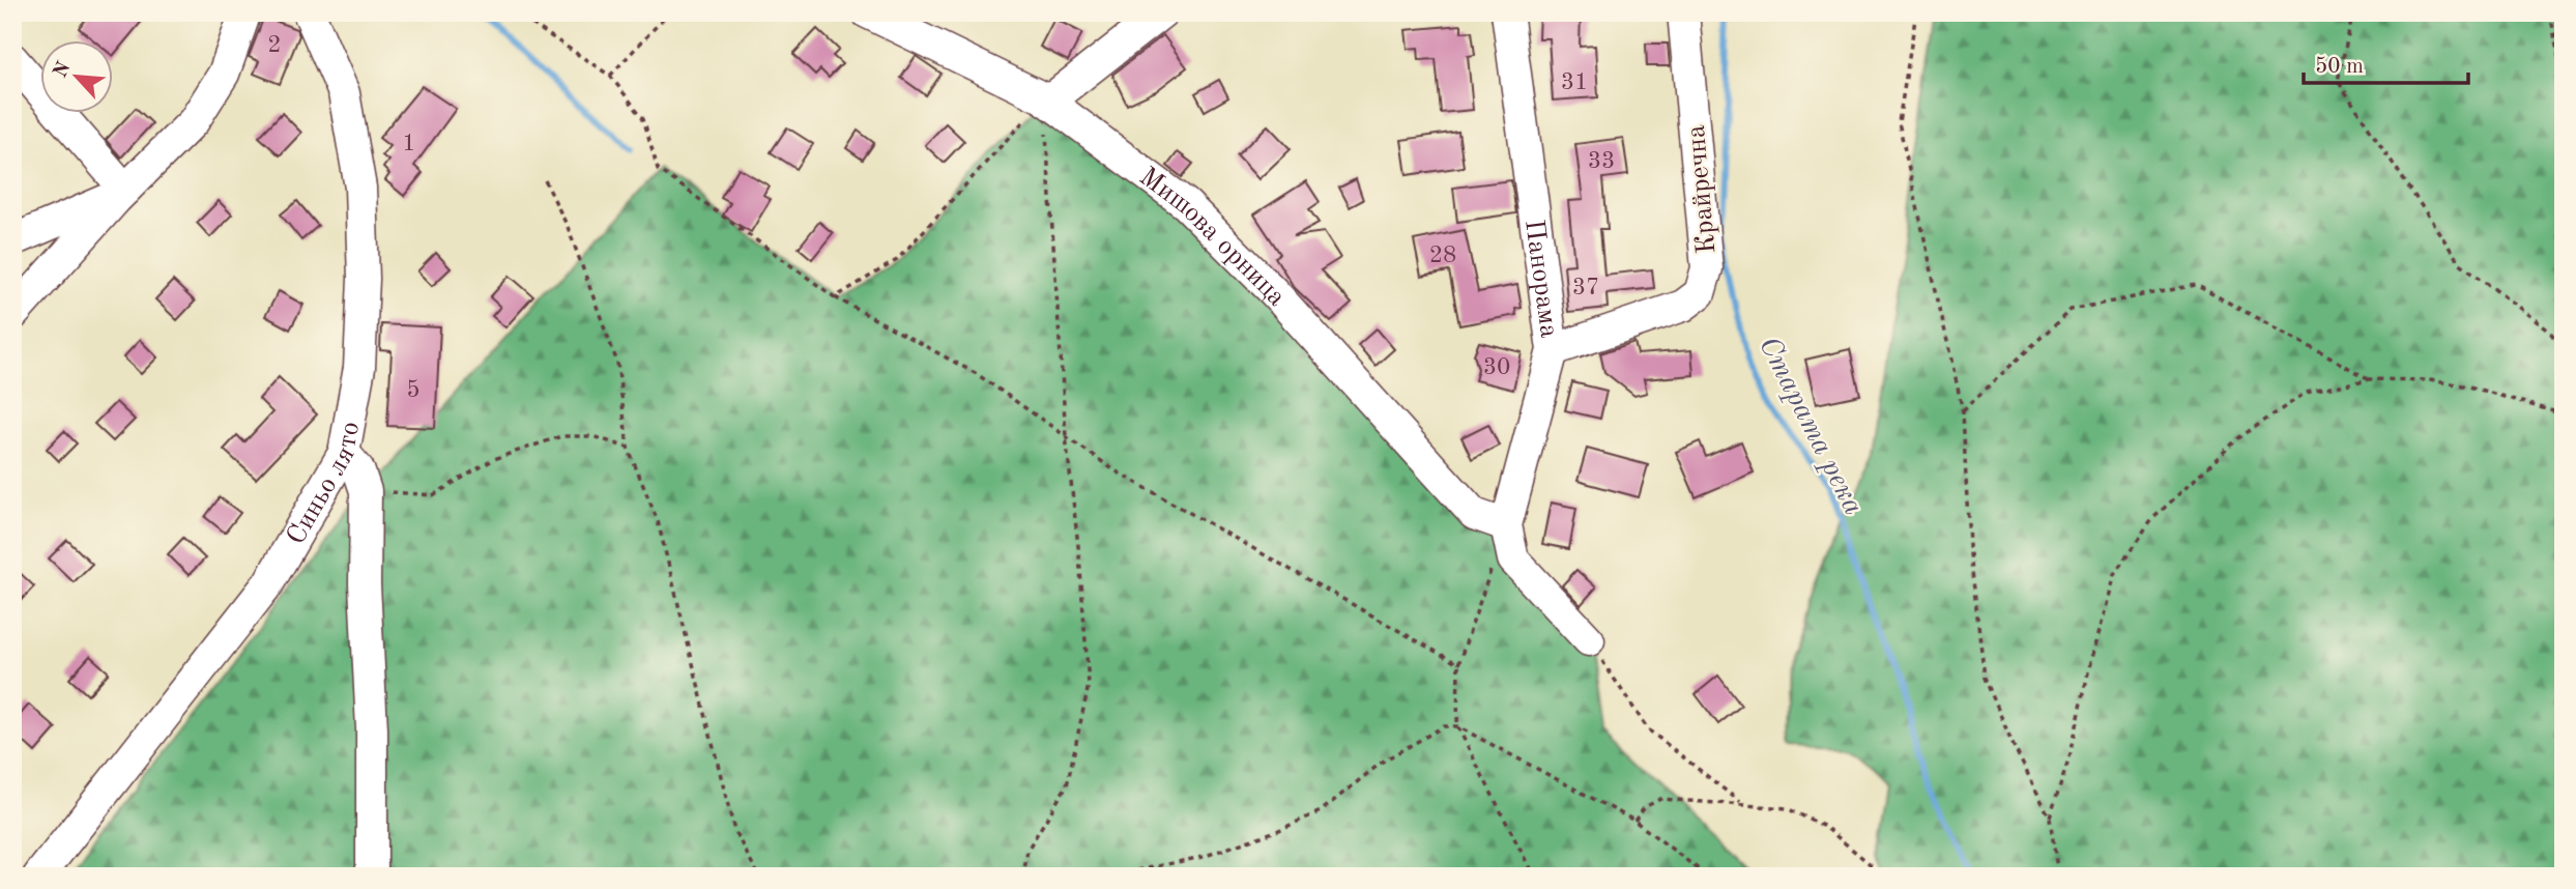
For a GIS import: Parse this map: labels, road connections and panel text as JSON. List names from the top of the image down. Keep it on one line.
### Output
{"streets":{"street":["Крайречна","Мишова орница","Панорама","Синьо лято"]},"crossings":[["Крайречна","Панорама"],["Мишова орница","Панорама"]],"water":["Старата река"],"house_numbers":["2","31","1","33","28","37","30","5"],"scale_bar":"50 m","north":"top left"}
